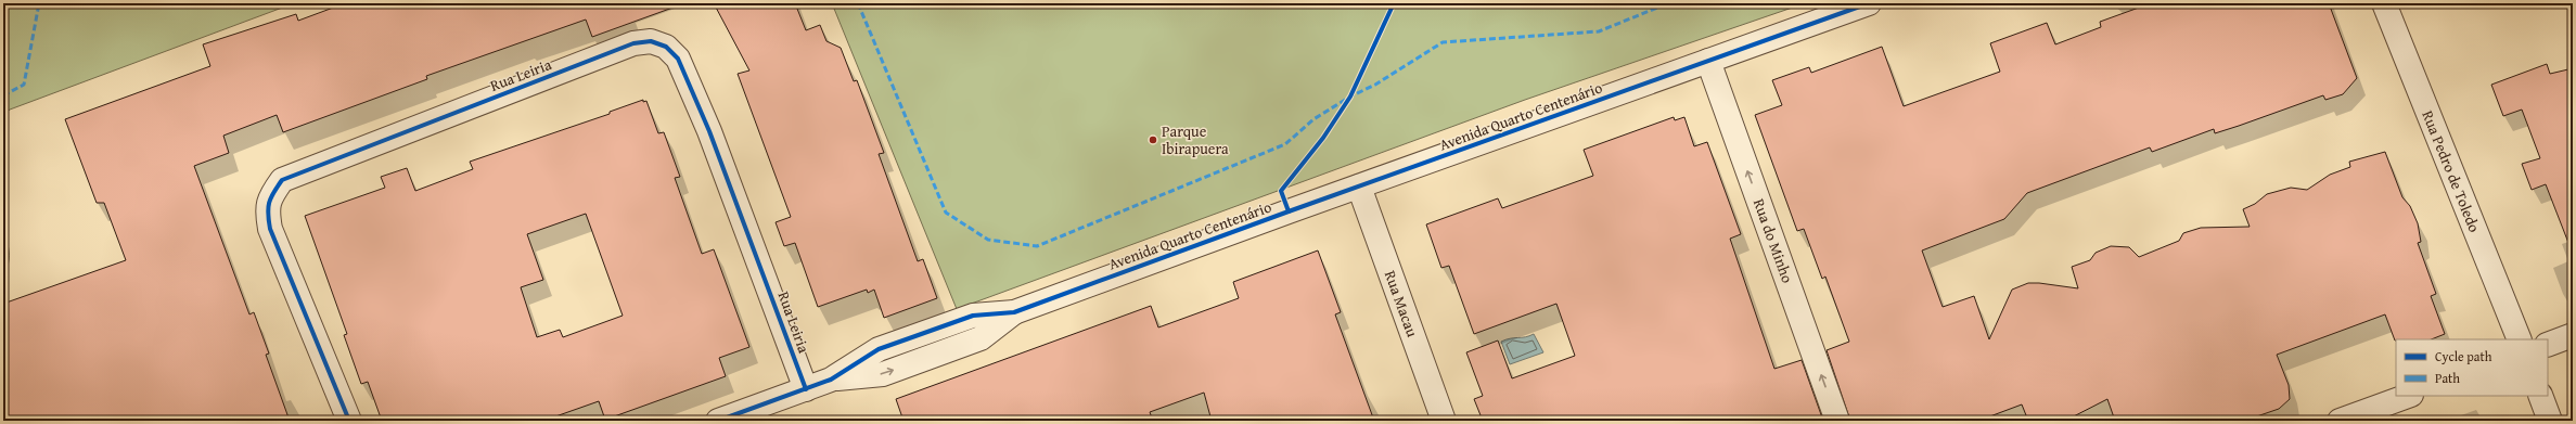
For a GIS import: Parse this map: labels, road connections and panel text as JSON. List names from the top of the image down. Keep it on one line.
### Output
{"streets":{"street":["Rua Leiria","Avenida Quarto Centenário","Rua Pedro de Toledo","Rua do Minho","Rua Macau"]},"crossings":[["Rua Leiria","Avenida Quarto Centenário"],["Avenida Quarto Centenário","Rua do Minho"],["Avenida Quarto Centenário","Rua Macau"]],"one_way":["Rua do Minho"],"places":["Parque Ibirapuera"],"legend":["Cycle path","Path"]}
